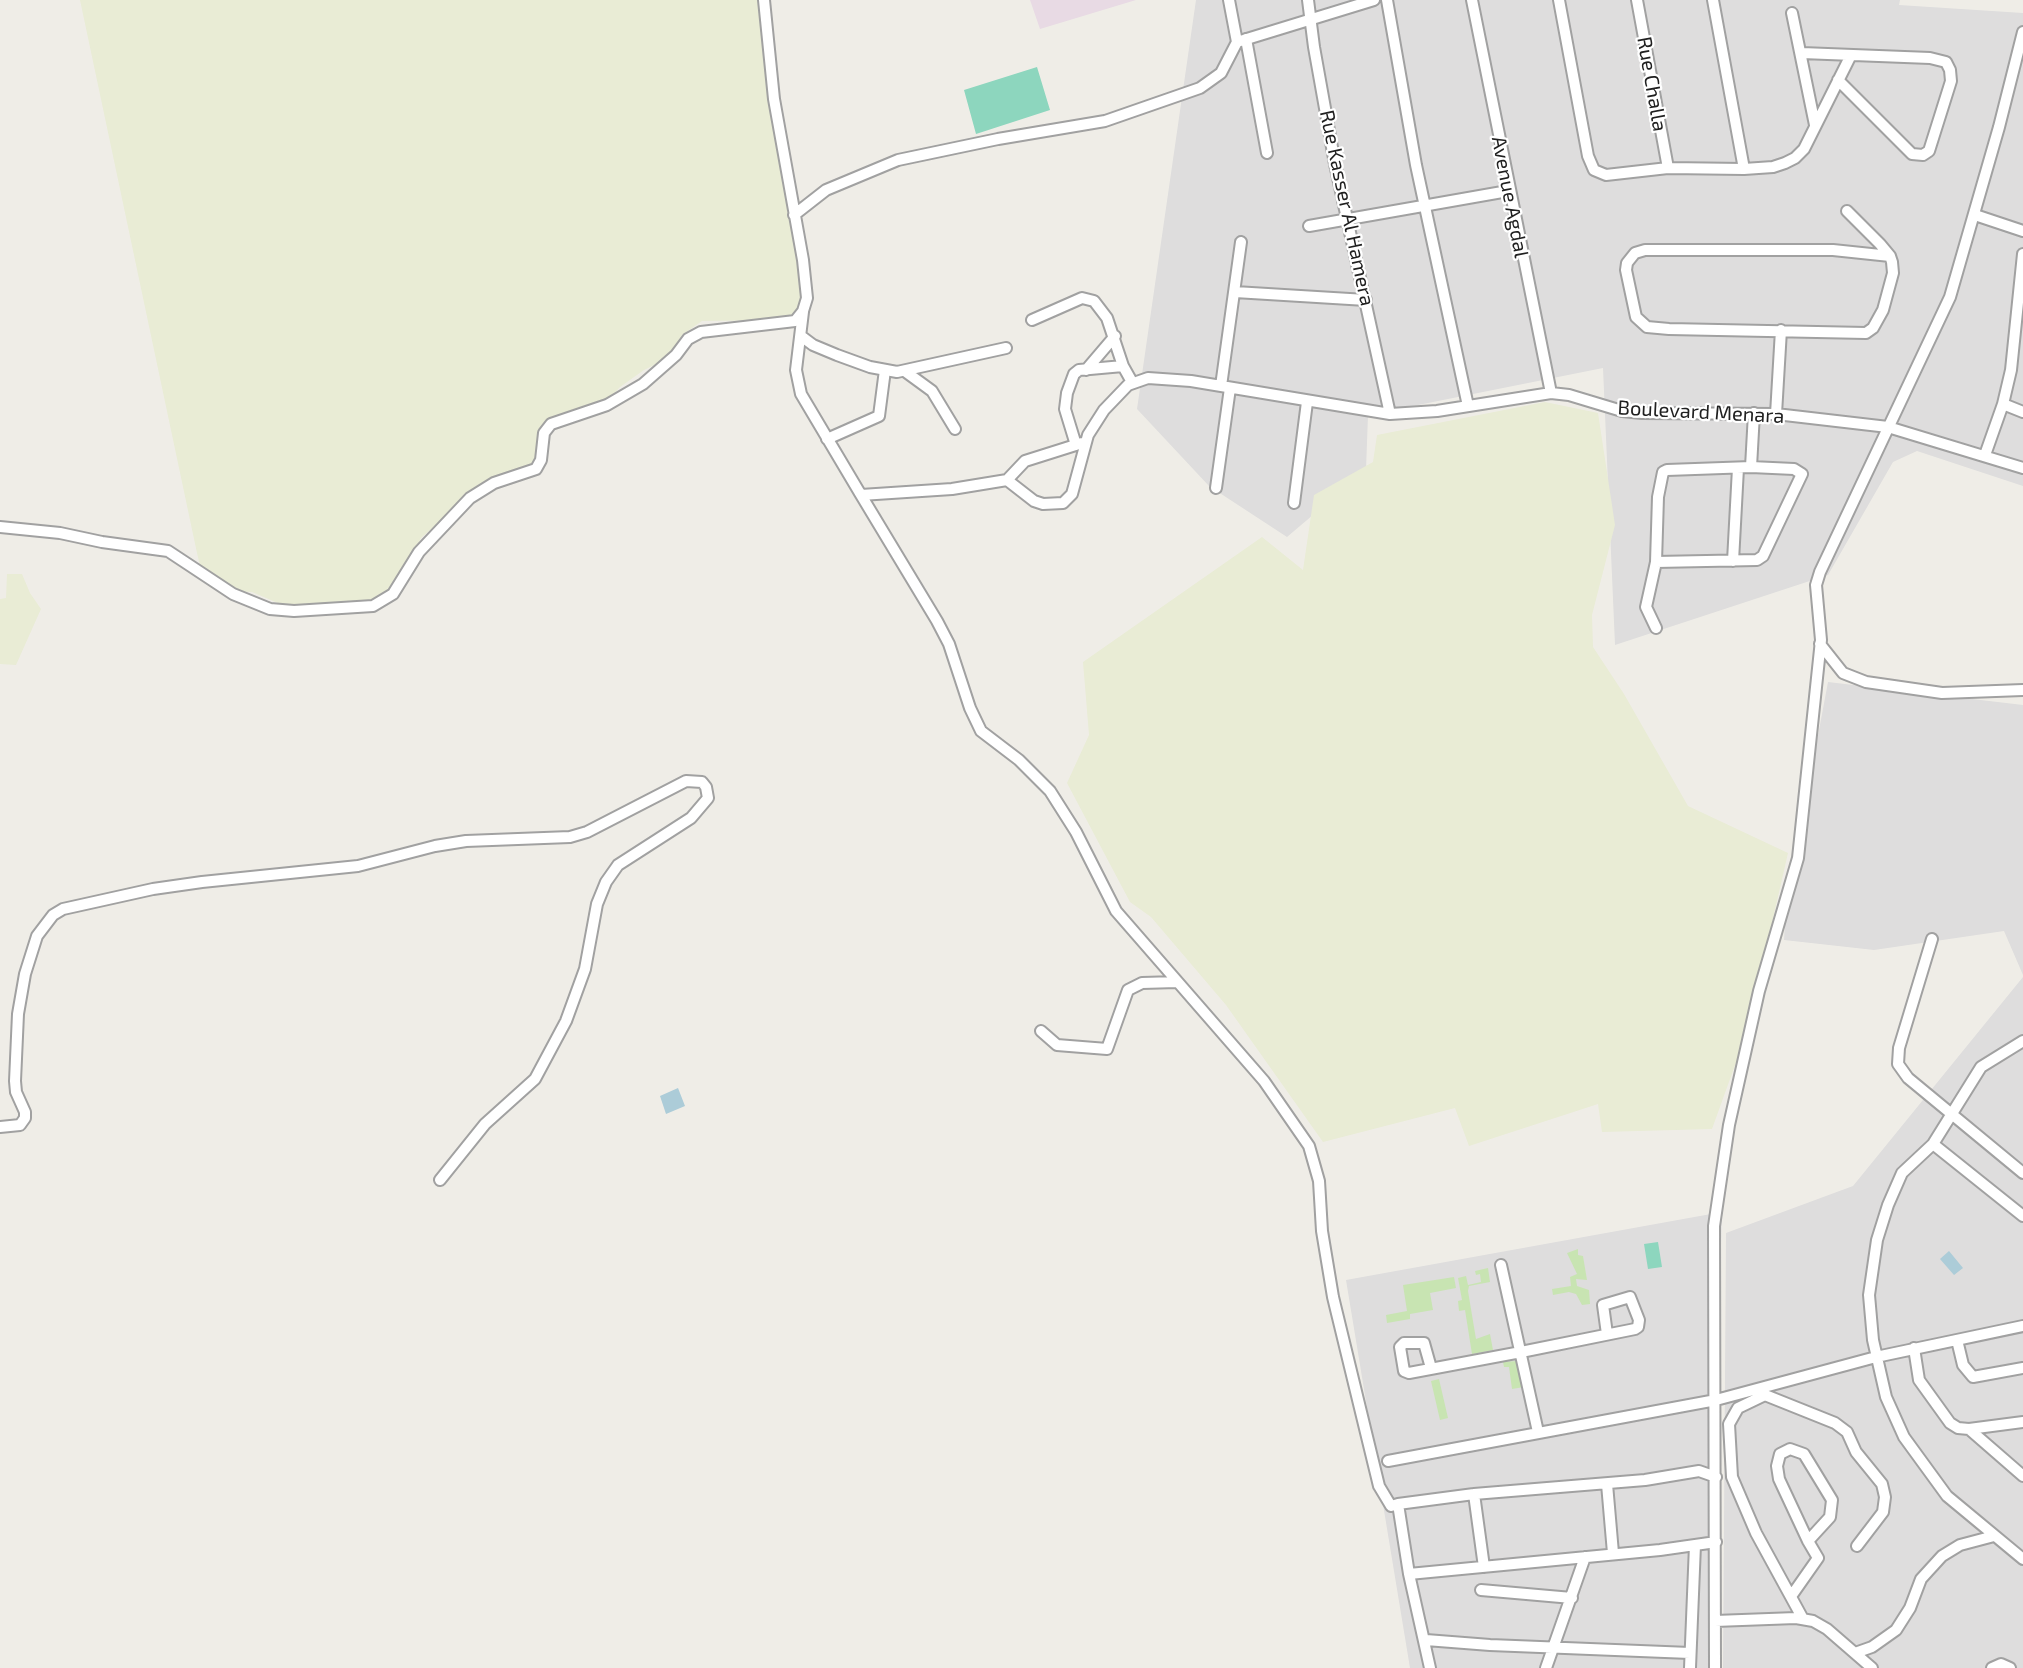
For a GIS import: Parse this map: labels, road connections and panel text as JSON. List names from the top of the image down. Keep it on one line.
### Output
{"streets":{"street":["Rue Challa","Avenue Agdal","Rue Kasser Al Hamera","Boulevard Menara"]},"crossings":[["Avenue Agdal","Boulevard Menara"],["Rue Kasser Al Hamera","Boulevard Menara"]]}
